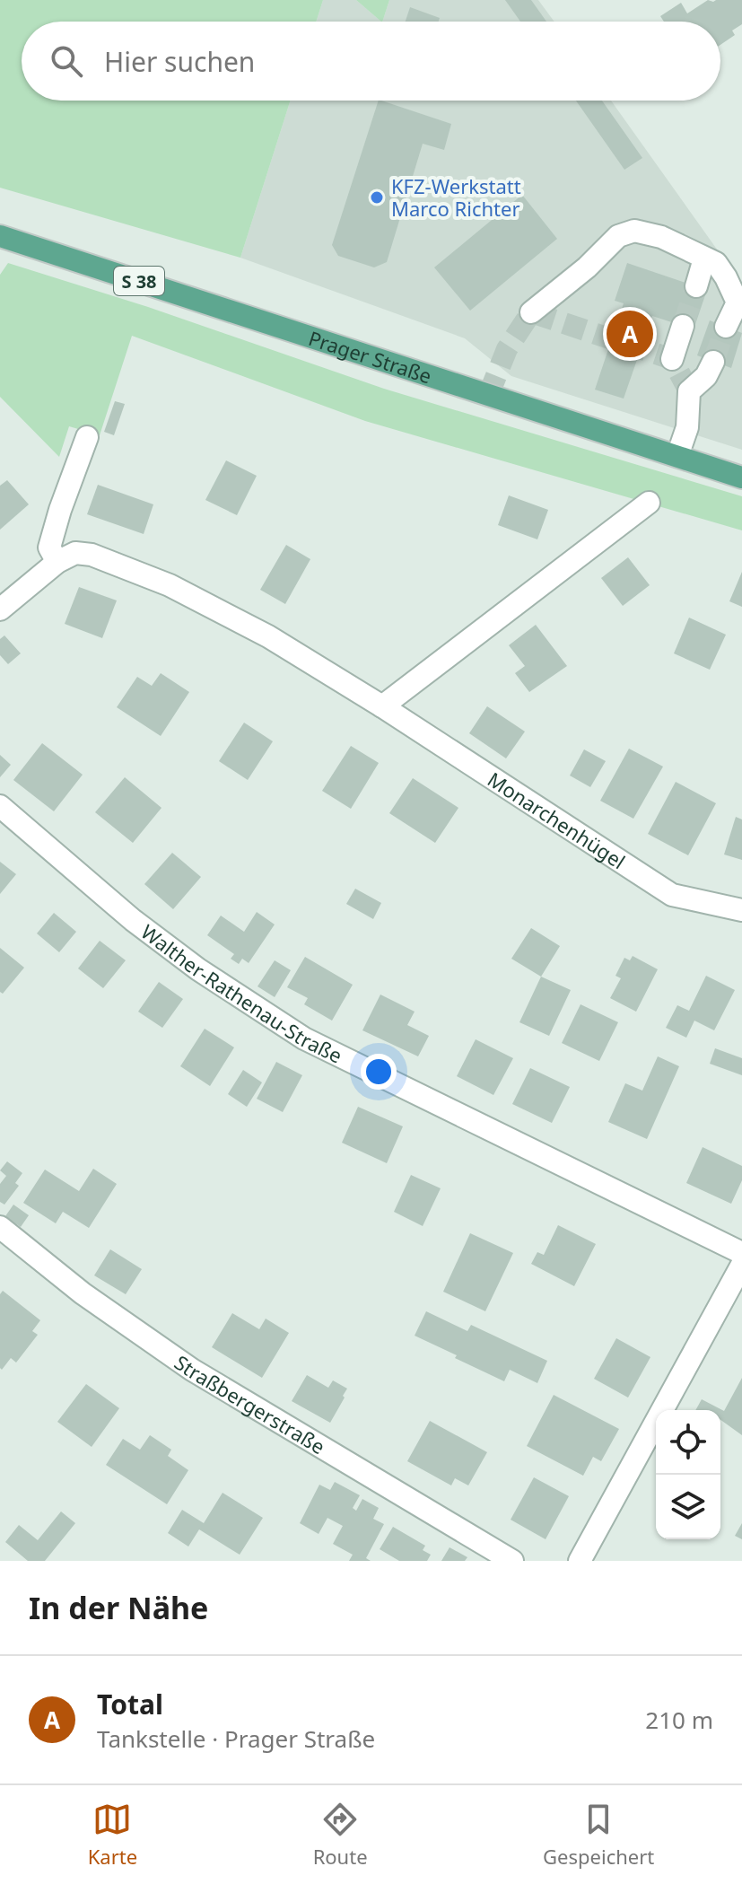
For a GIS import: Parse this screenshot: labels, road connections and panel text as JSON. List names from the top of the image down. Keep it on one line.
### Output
{"streets":{"main road":["S 38","Prager Straße"],"street":["Monarchenhügel","Walther-Rathenau-Straße","Straßbergerstraße"]},"places":["KFZ-Werkstatt Marco Richter"],"page":{"search":"Hier suchen","pins":"A","heading":"In der Nähe","list":[{"mark":"A","name":"Total","note":"Tankstelle · Prager Straße","value":"210 m"}],"nav":["Karte","Route","Gespeichert"]}}
